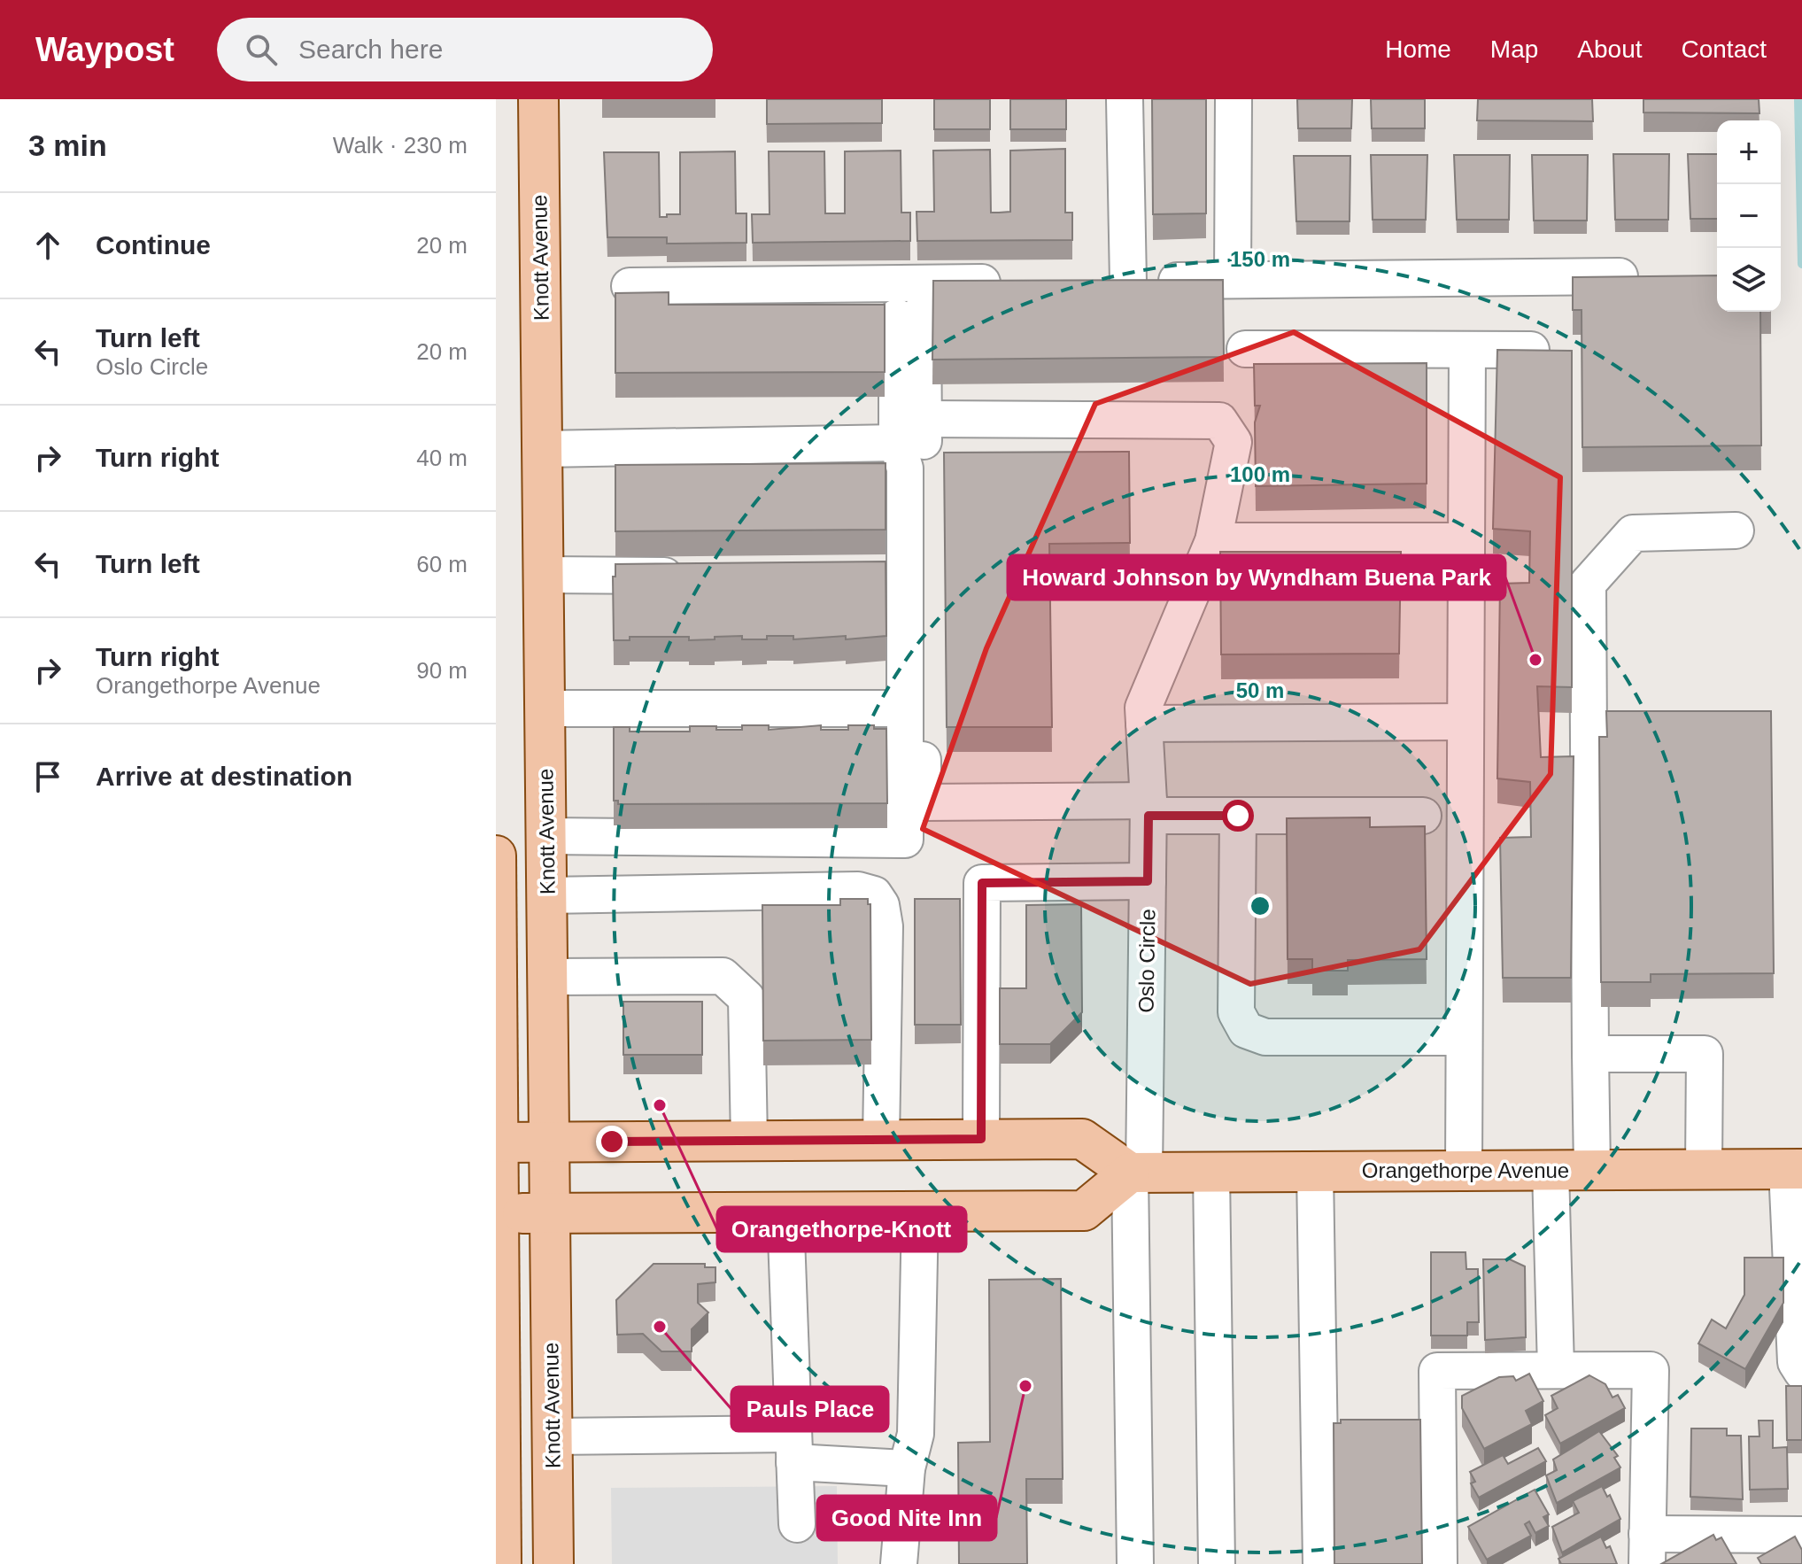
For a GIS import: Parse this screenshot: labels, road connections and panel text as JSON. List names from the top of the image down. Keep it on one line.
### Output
{"streets":{"main road":["Knott Avenue","Orangethorpe Avenue"],"street":["Oslo Circle"]},"crossings":[["Oslo Circle","Orangethorpe Avenue"]],"places":["Howard Johnson by Wyndham Buena Park","Orangethorpe-Knott","Pauls Place","Good Nite Inn"],"page":{"header":"Waypost","search":"Search here","nav":["Home","Map","About","Contact"],"heading":["3 min","Walk · 230 m"],"map_buttons":["+","−"],"list":[["Continue","20 m"],["Turn left","Oslo Circle","20 m"],["Turn right","40 m"],["Turn left","60 m"],["Turn right","Orangethorpe Avenue","90 m"],"Arrive at destination"]},"rings":["150 m","100 m","50 m"]}
